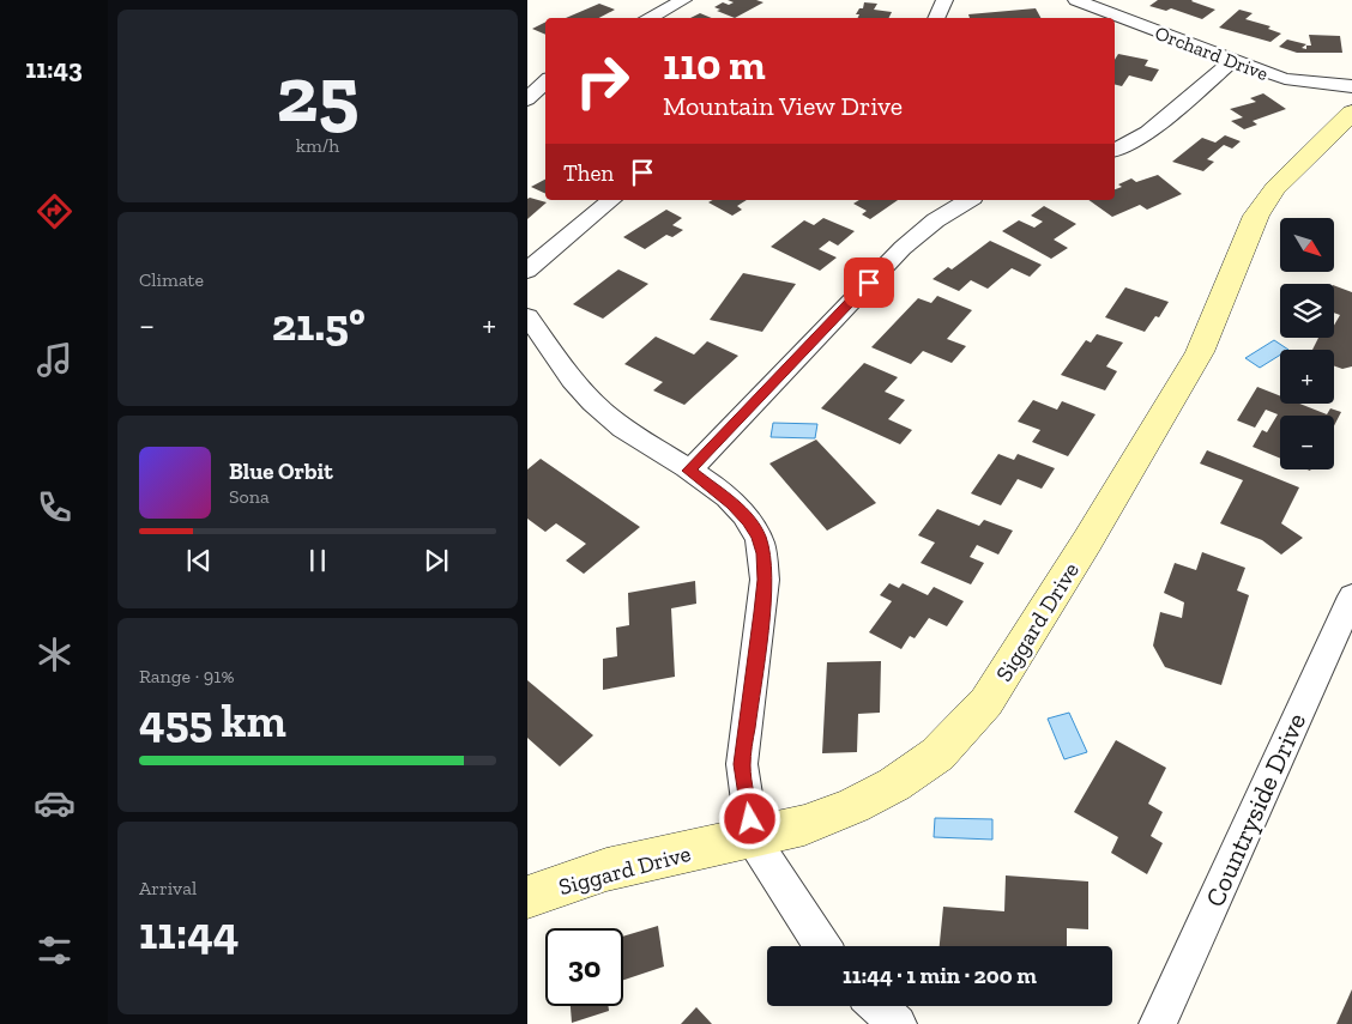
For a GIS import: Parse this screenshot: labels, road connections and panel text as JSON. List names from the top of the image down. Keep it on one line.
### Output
{"streets":{"street":["Orchard Drive","Siggard Drive","Countryside Drive"]},"north":"bottom right","page":{"tabs":"11:43","tile":[["25","km/h"],"Climate",["Range · 91%","455 km"],["Arrival","11:44"]],"turn":["110 m","Mountain View Drive"],"then":"Then","map_buttons":["+","−"],"heat":["−","21.5°","+"],"song":["Blue Orbit","Sona"],"limit":"30","trip":"11:44 · 1 min · 200 m"}}
